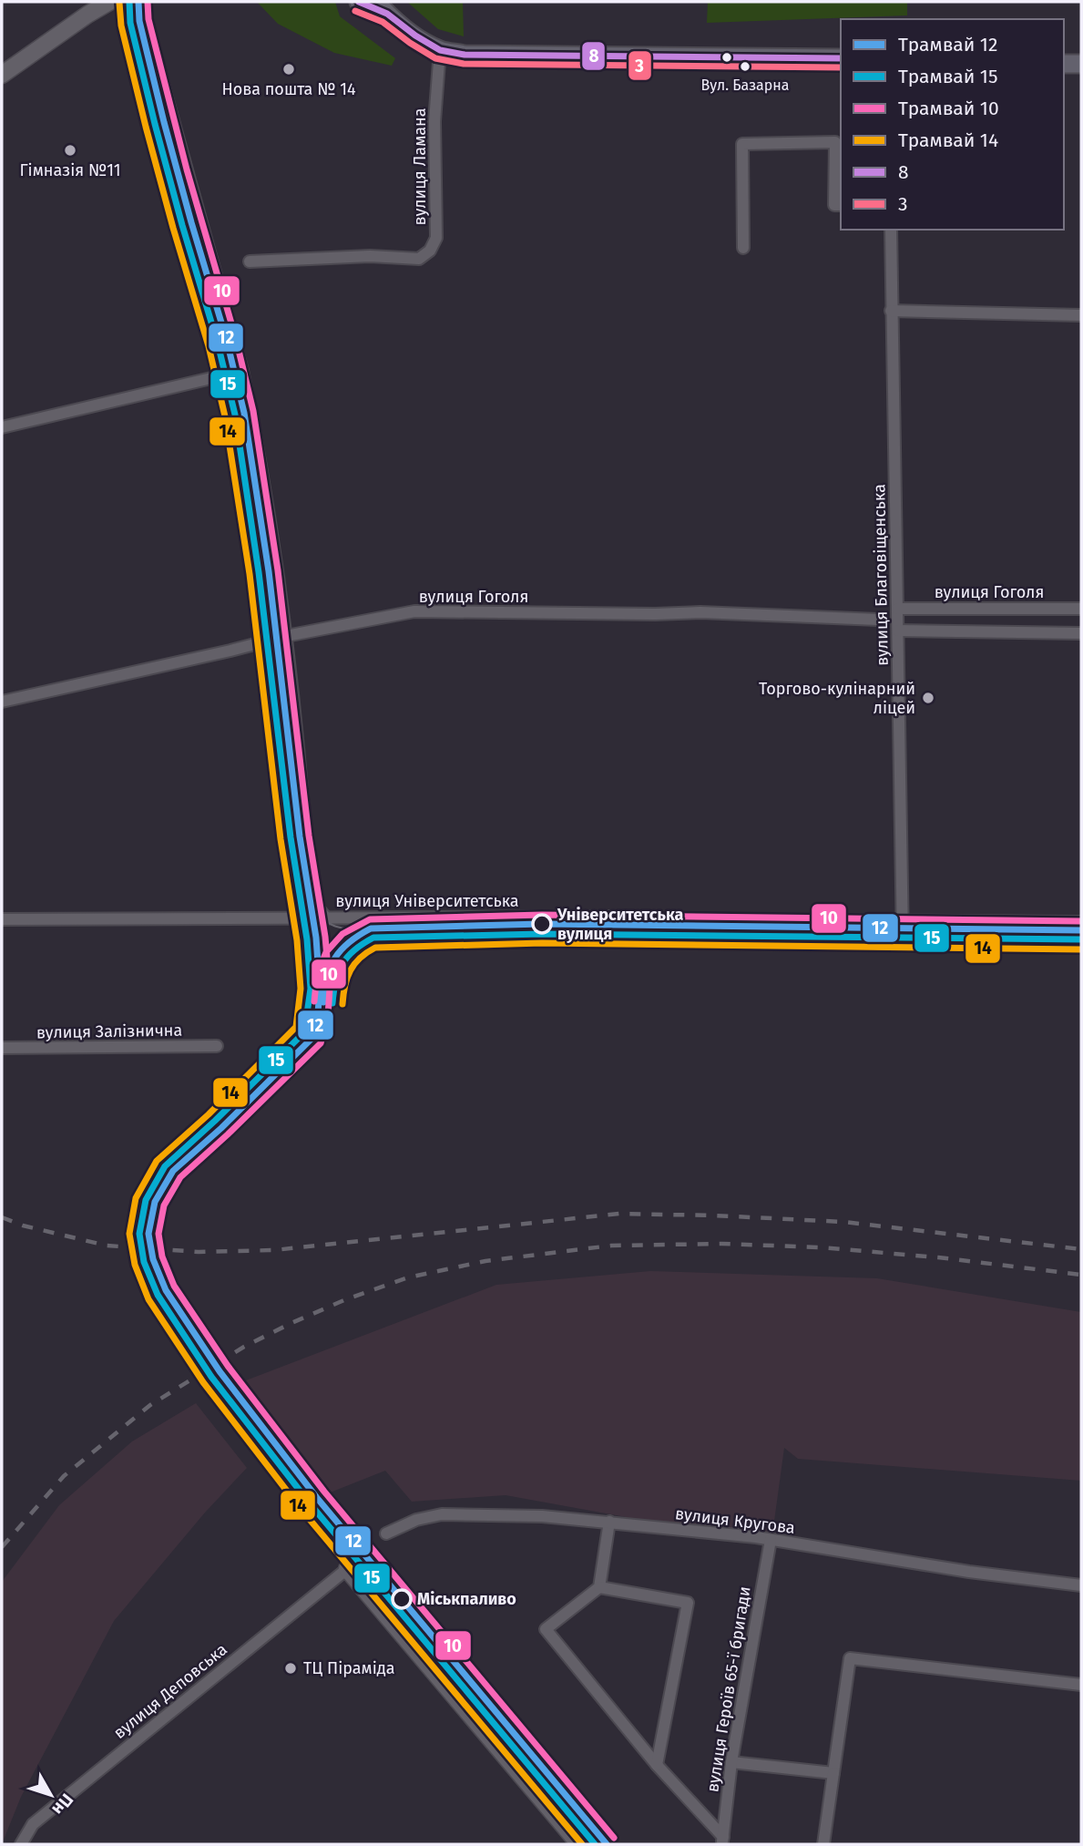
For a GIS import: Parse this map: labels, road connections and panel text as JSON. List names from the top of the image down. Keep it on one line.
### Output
{"streets":{"street":["вулиця Ламана","вулиця Благовіщенська","вулиця Гоголя","вулиця Університетська","вулиця Залізнична","вулиця Кругова","вулиця Героїв 65-ї бригади","вулиця Деповська"]},"crossings":[["вулиця Благовіщенська","вулиця Гоголя"],["вулиця Благовіщенська","вулиця Університетська"],["вулиця Кругова","вулиця Героїв 65-ї бригади"]],"places":["Вул. Базарна","Нова пошта № 14","Гімназія №11","Торгово-кулінарний ліцей","Університетська вулиця","Міськпаливо","ТЦ Піраміда"],"lines":["tram line 12","tram line 15","tram line 10","transit line 8","tram line 14","transit line 3"],"legend":["Трамвай 12","Трамвай 15","Трамвай 10","Трамвай 14","8","3"],"north":"bottom right"}
